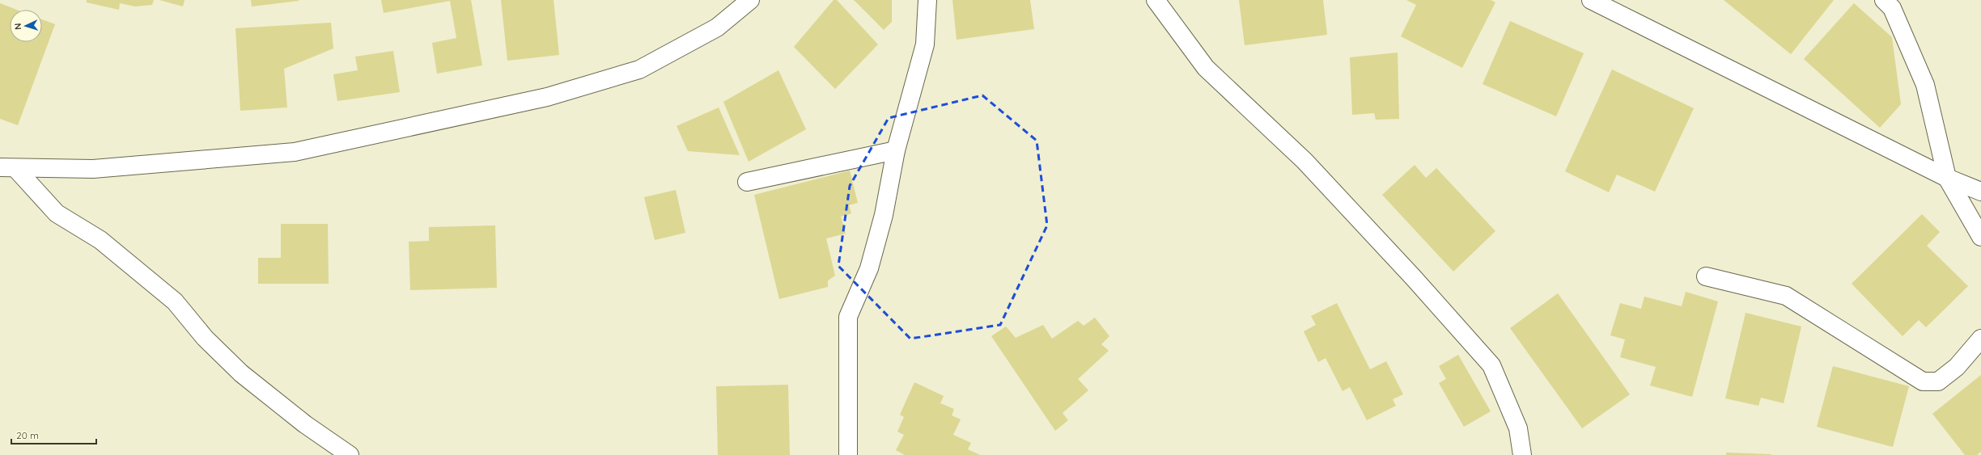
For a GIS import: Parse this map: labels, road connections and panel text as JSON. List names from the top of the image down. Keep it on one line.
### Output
{"scale_bar":"20 m","north":"left"}
